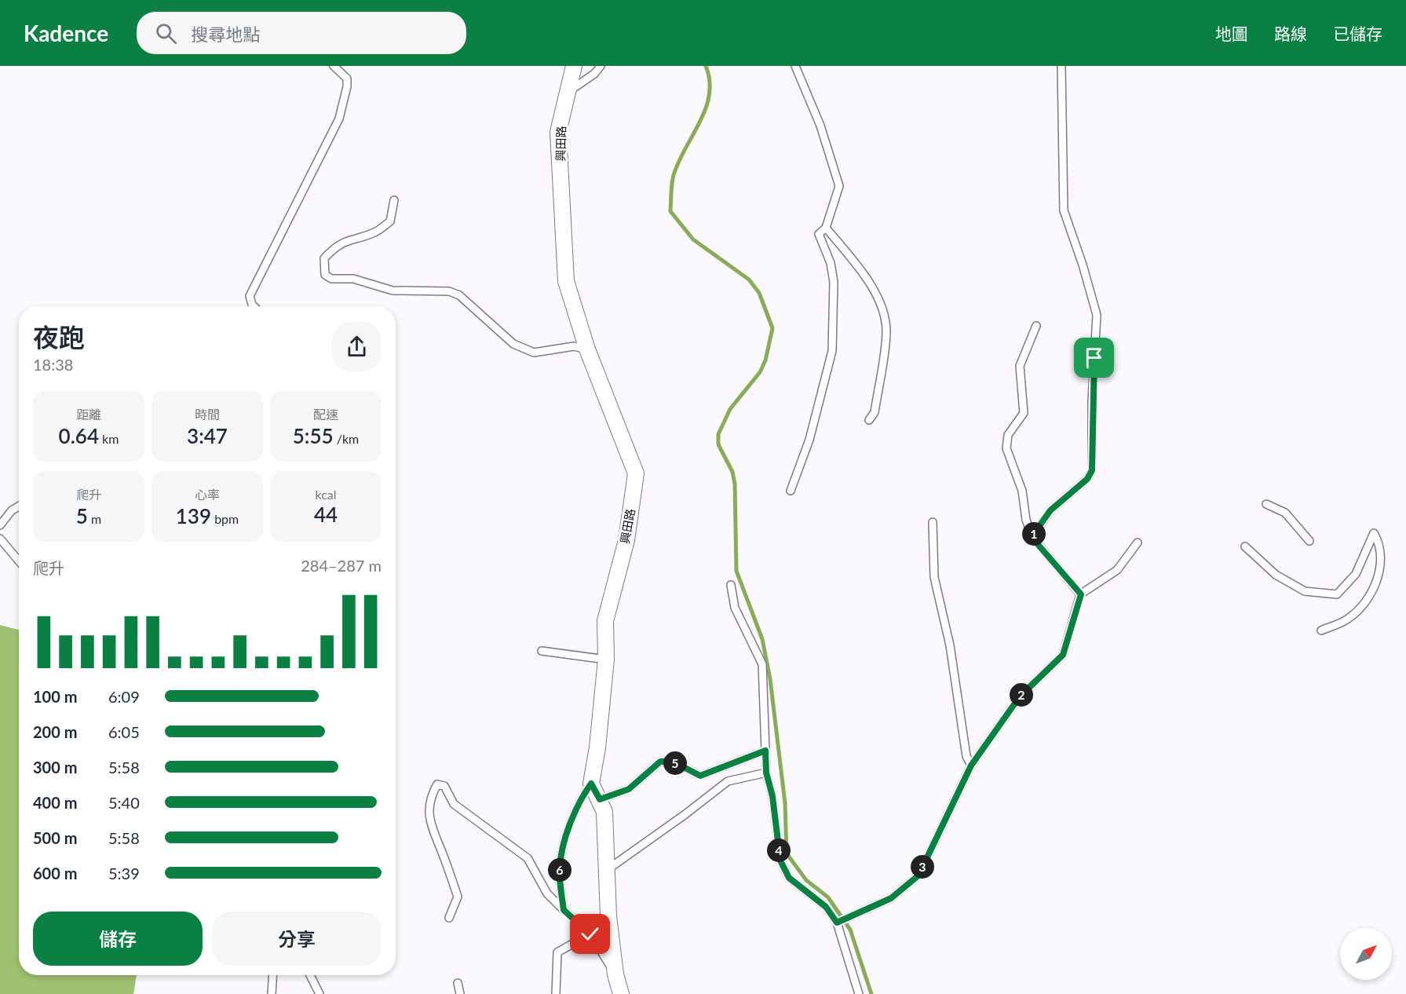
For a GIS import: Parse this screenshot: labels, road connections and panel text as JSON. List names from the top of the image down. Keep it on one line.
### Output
{"streets":{"street":["興田路"]},"north":"top right","page":{"header":"Kadence","search":"搜尋地點","nav":["地圖","路線","已儲存"],"heading":["夜跑","18:38"],"stats":[["距離","0.64 km"],["時間","3:47"],["配速","5:55 /km"],["爬升","5 m"],["心率","139 bpm"],["kcal","44"]],"pins":["1","2","5","4","3","6"],"chart":["爬升","284–287 m"],"list":[{"name":"100 m","note":"6:09"},{"name":"200 m","note":"6:05"},{"name":"300 m","note":"5:58"},{"name":"400 m","note":"5:40"},{"name":"500 m","note":"5:58"},{"name":"600 m","note":"5:39"}],"buttons":["儲存","分享"]}}
